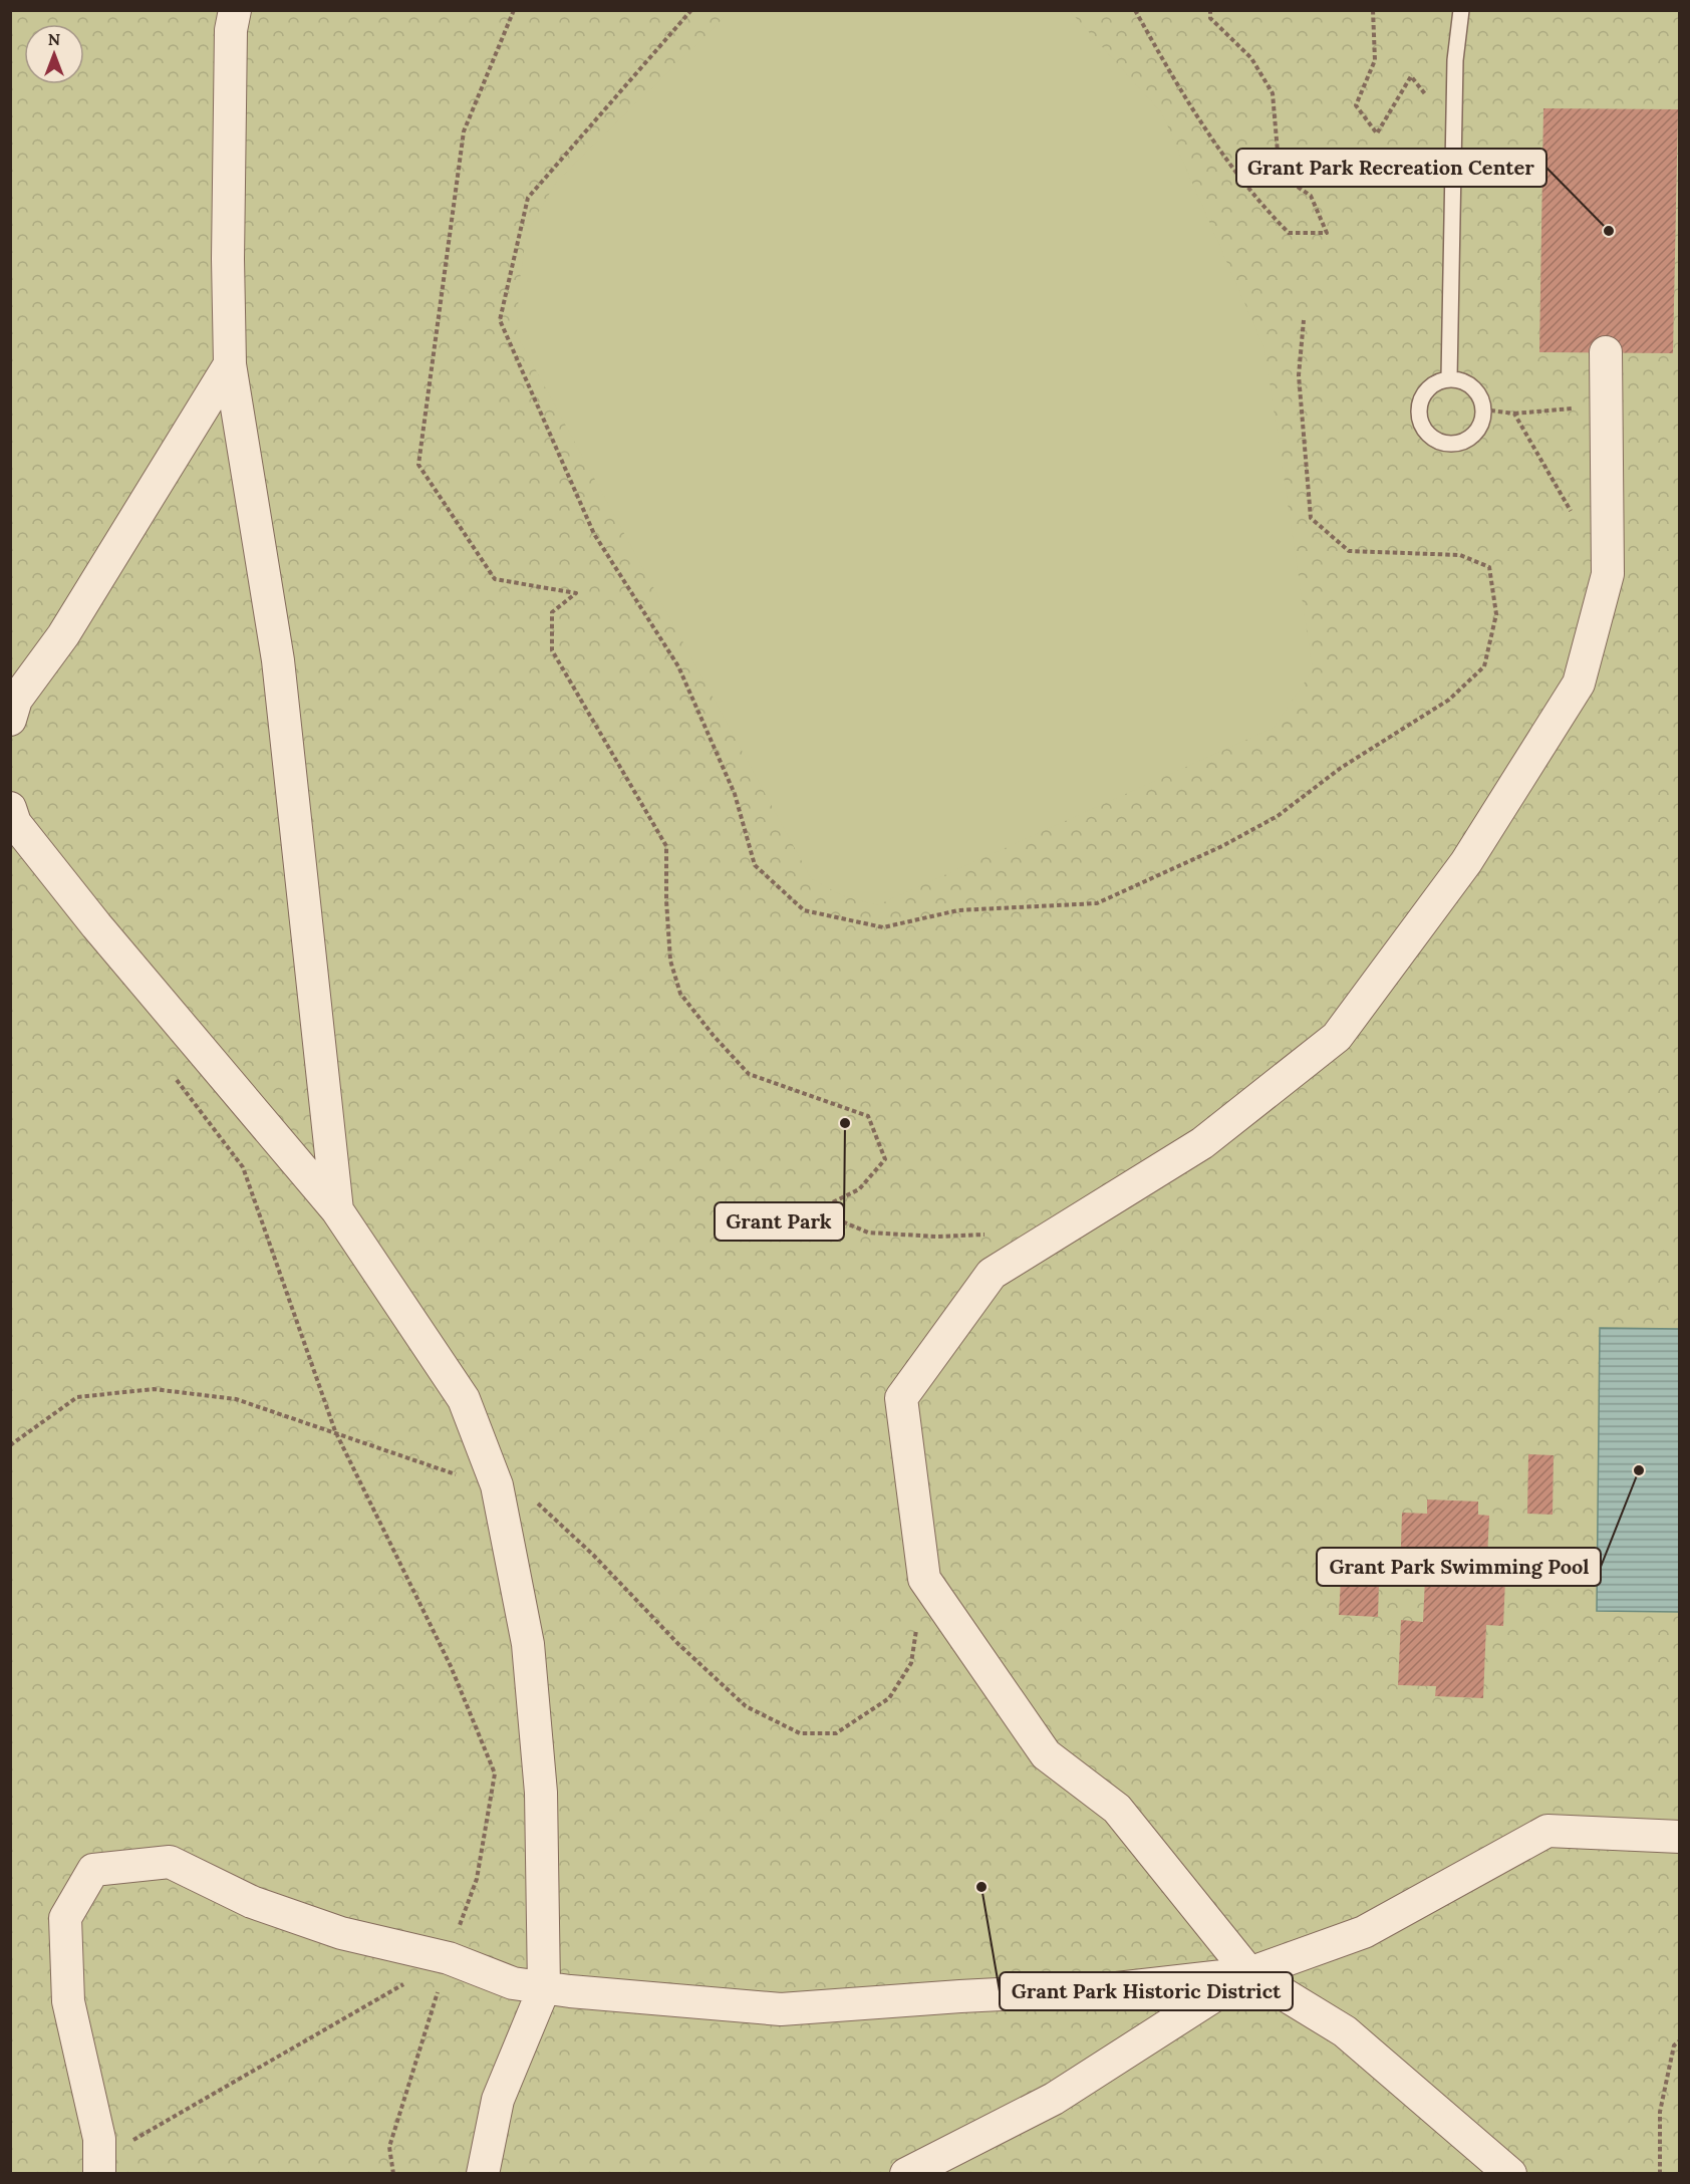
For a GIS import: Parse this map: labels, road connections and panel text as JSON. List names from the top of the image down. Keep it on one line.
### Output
{"places":["Grant Park Recreation Center","Grant Park","Grant Park Swimming Pool","Grant Park Historic District"],"north":"top"}
